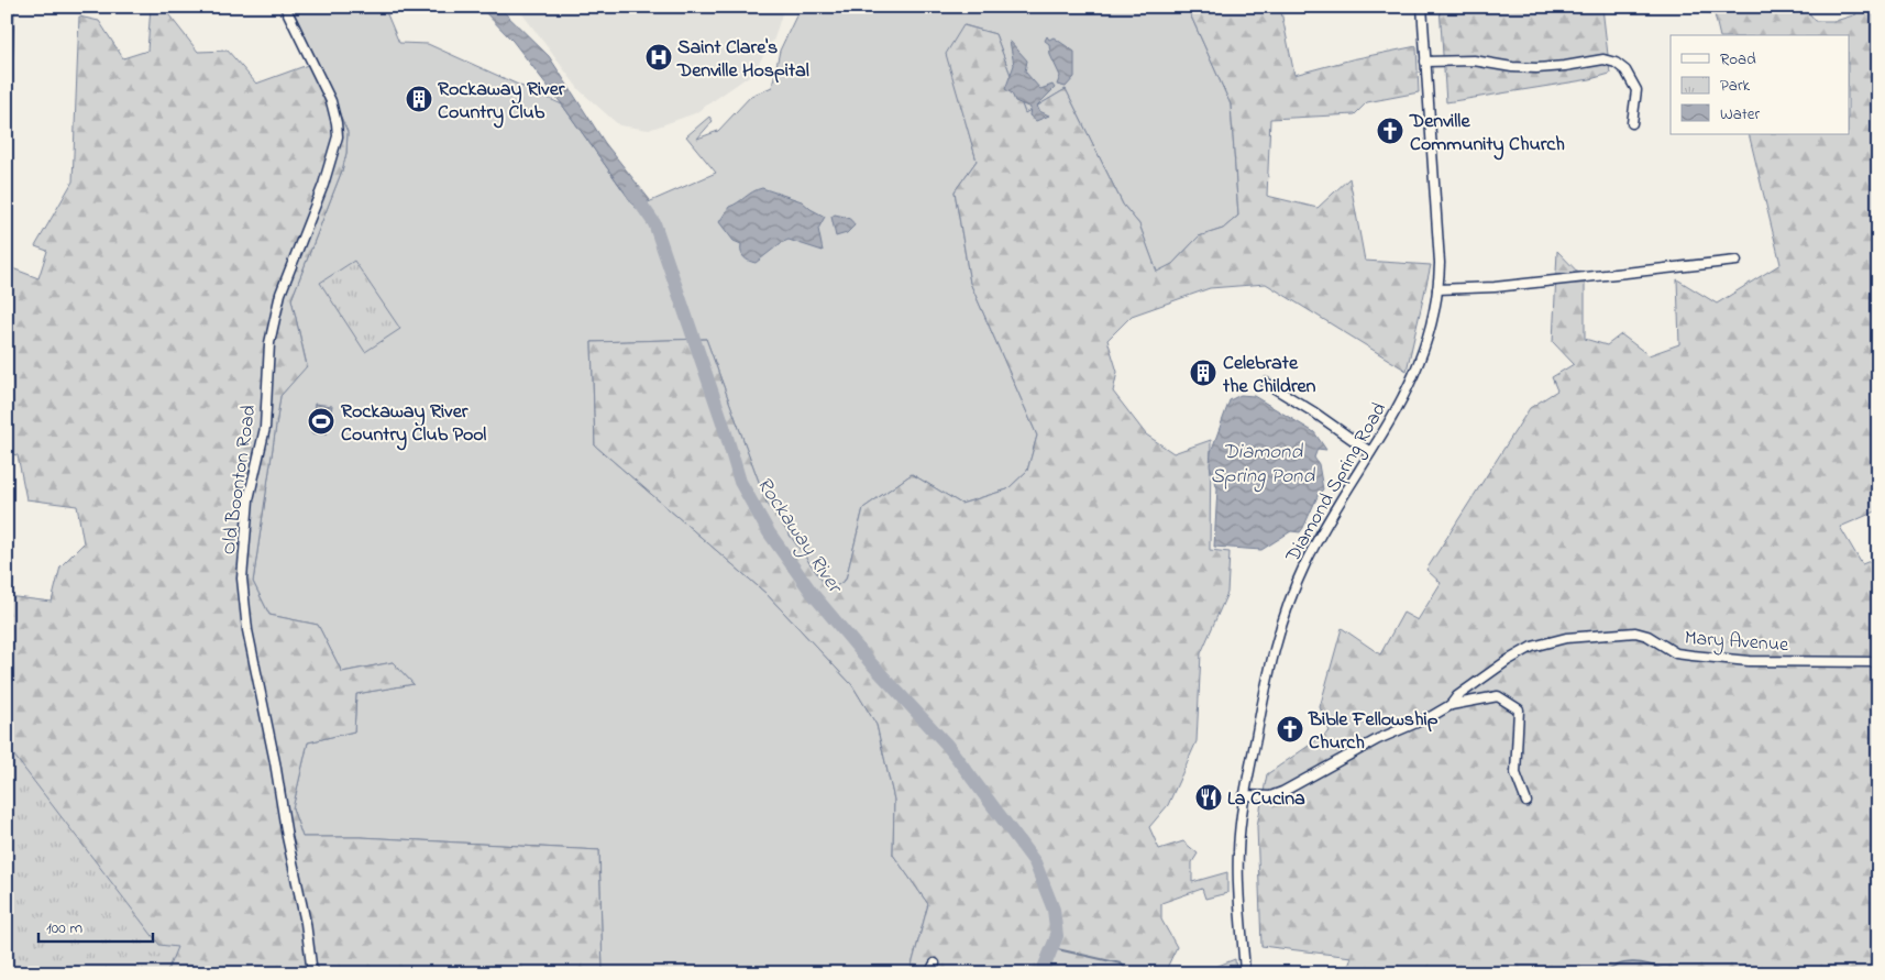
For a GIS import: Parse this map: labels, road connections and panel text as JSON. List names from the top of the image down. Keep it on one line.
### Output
{"streets":{"street":["Old Boonton Road","Diamond Spring Road","Mary Avenue"]},"crossings":[["Diamond Spring Road","Mary Avenue"]],"water":["Diamond Spring Pond","Rockaway River"],"places":{"hospital":["Saint Clare's Denville Hospital"],"building":["Rockaway River Country Club","Celebrate the Children"],"church":["Denville Community Church","Bible Fellowship Church"],"sports":["Rockaway River Country Club Pool"],"restaurant":["La Cucina"]},"legend":["Road","Park","Water"],"scale_bar":"100 m"}
